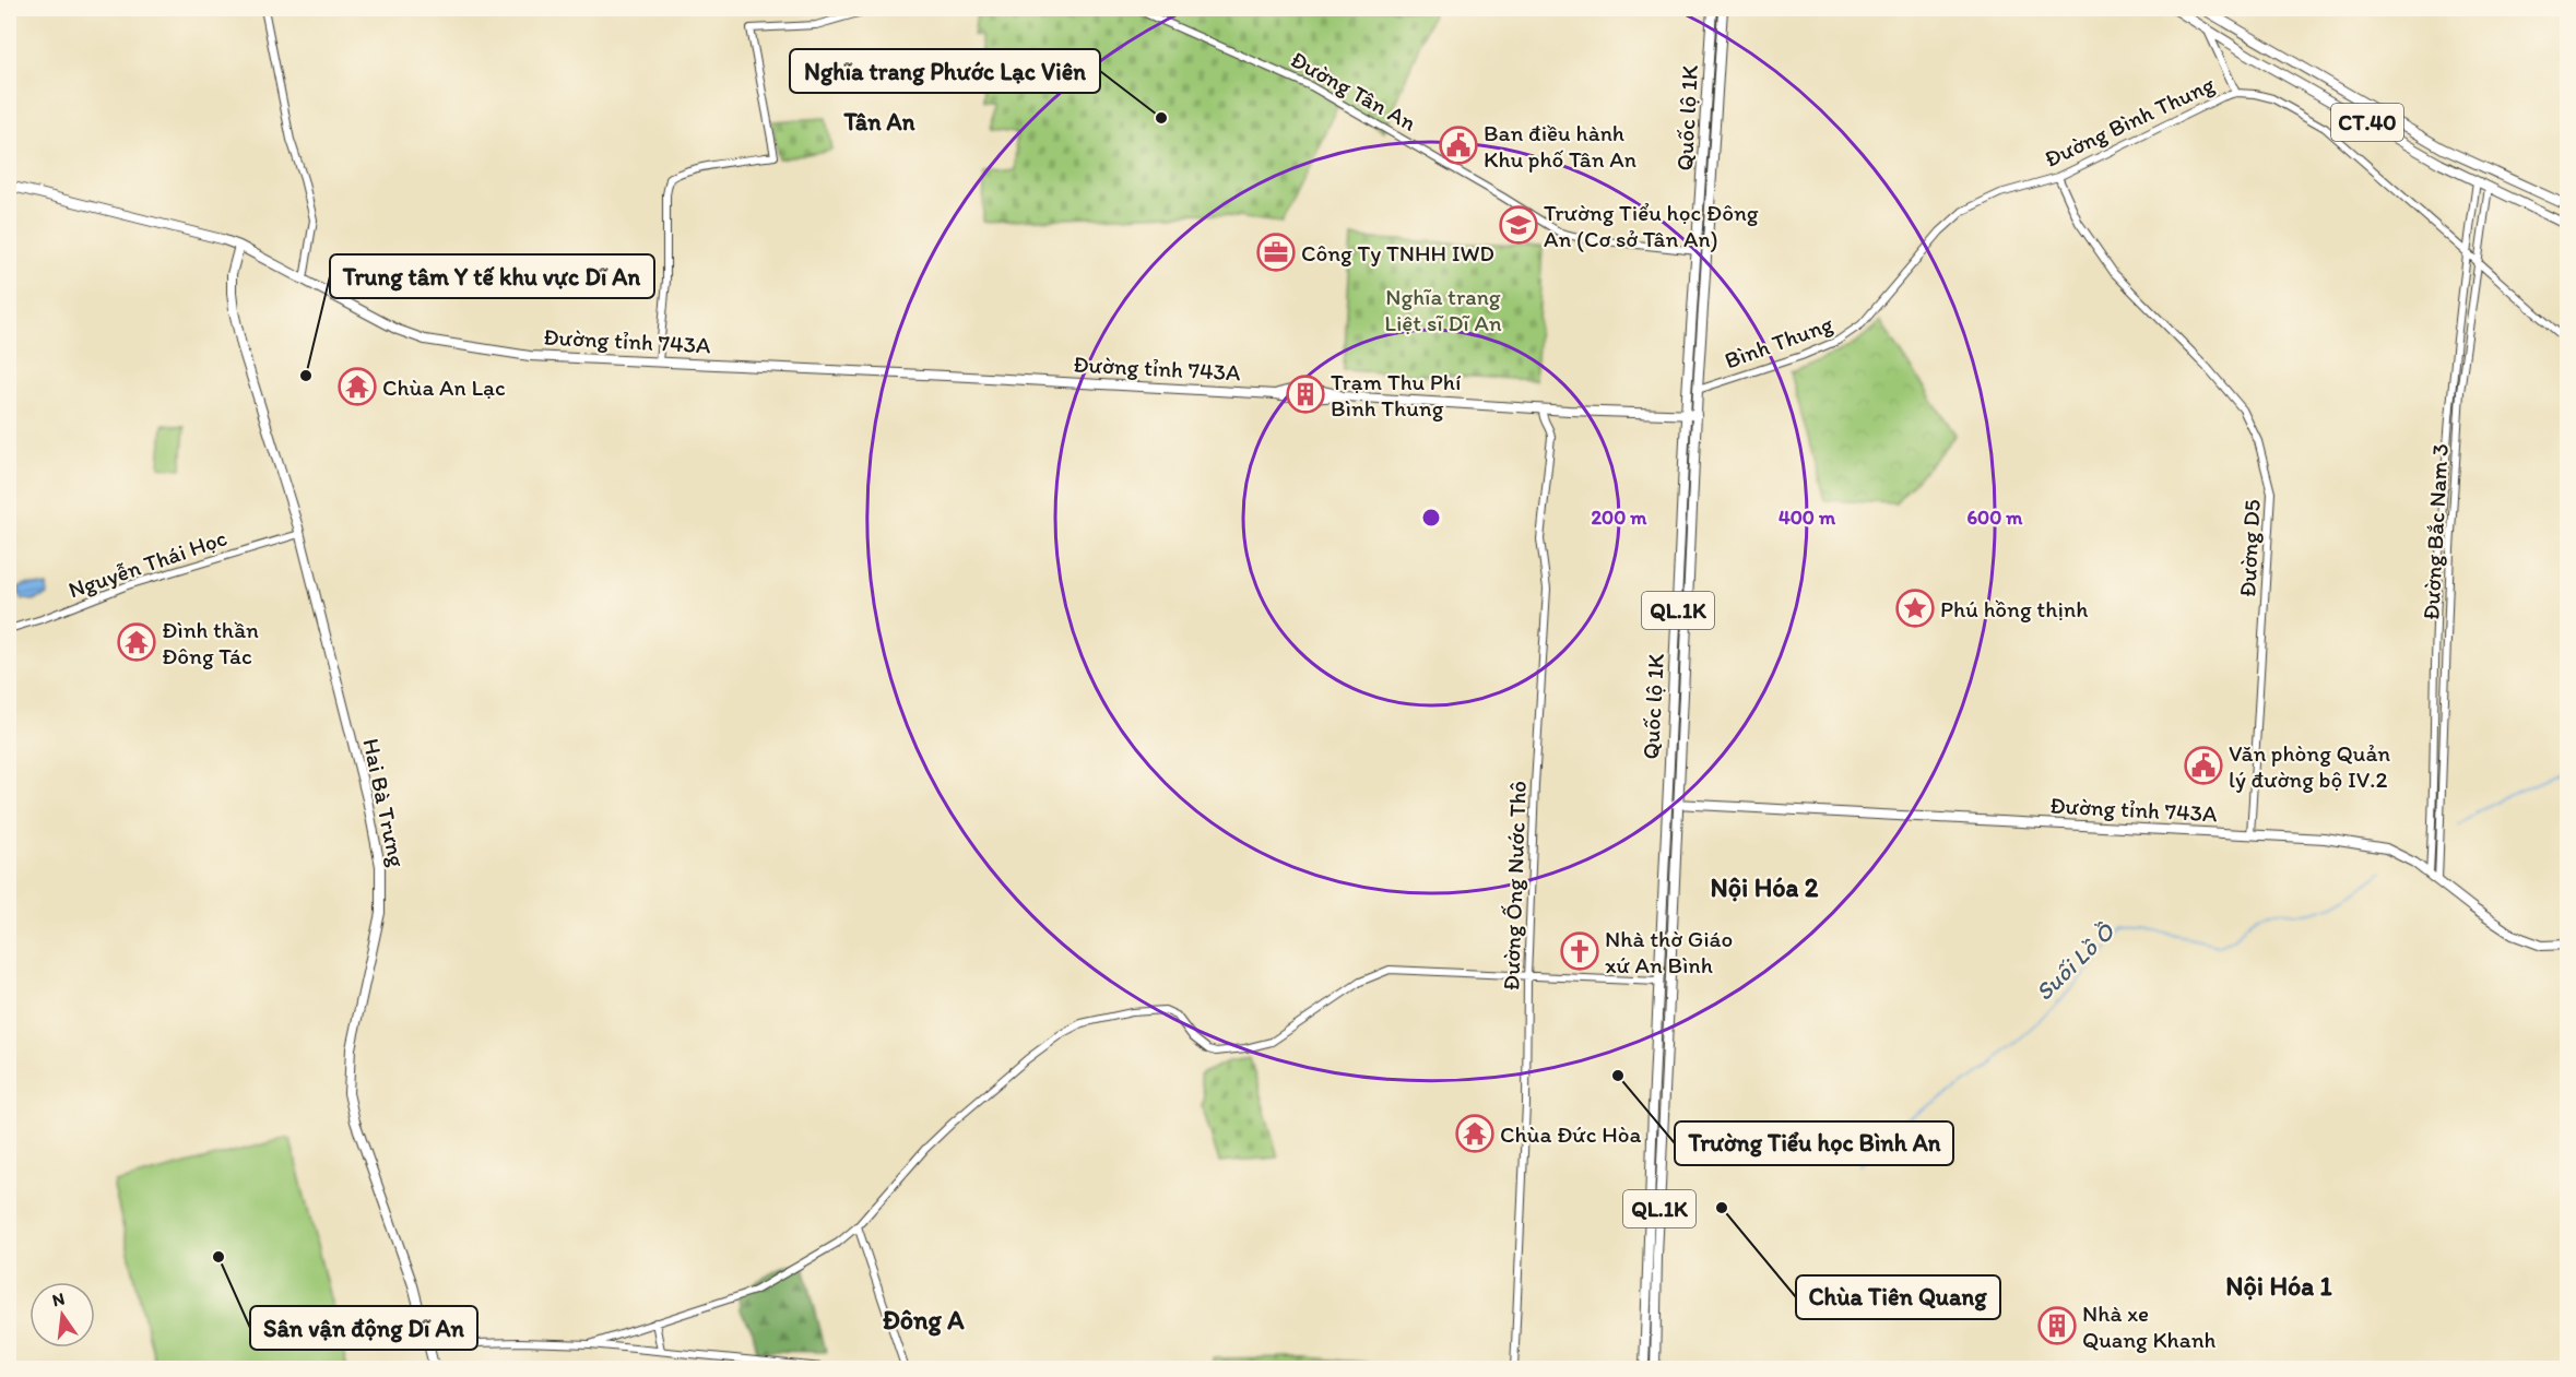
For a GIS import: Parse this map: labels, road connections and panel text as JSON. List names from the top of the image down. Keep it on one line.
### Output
{"streets":{"main road":["Quốc lộ 1K","CT.40","Đường tỉnh 743A","QL.1K","Hai Bà Trưng"],"street":["Đường Tân An","Đường Bình Thung","Bình Thung","Đường Bắc Nam 3","Đường D5","Nguyễn Thái Học","Đường Ống Nước Thô"]},"crossings":[["Đường Tân An","Quốc lộ 1K"],["Quốc lộ 1K","Đường tỉnh 743A"],["Quốc lộ 1K","Bình Thung"],["Đường Bình Thung","Bình Thung"],["Đường Bình Thung","Đường Bắc Nam 3"],["Đường Bình Thung","Đường D5"],["CT.40","Đường Bắc Nam 3"],["Đường tỉnh 743A","Đường Bắc Nam 3"],["Đường tỉnh 743A","Đường D5"],["Đường tỉnh 743A","Hai Bà Trưng"],["Đường tỉnh 743A","Đường Ống Nước Thô"],["Nguyễn Thái Học","Hai Bà Trưng"]],"districts":["Tân An","Nội Hóa 2","Nội Hóa 1","Đông A"],"water":["Suối Lồ Ồ"],"parks":["Nghĩa trang Liệt sĩ Dĩ An"],"places":{"other":["Nghĩa trang Phước Lạc Viên","Trung tâm Y tế khu vực Dĩ An","Trường Tiểu học Bình An","Chùa Tiên Quang","Sân vận động Dĩ An"],"public building":["Ban điều hành Khu phố Tân An","Văn phòng Quản lý đường bộ IV.2"],"school or university":["Trường Tiểu học Đông An (Cơ sở Tân An)"],"office":["Công Ty TNHH IWD"],"temple":["Chùa An Lạc","Đình thần Đông Tác","Chùa Đức Hòa"],"building":["Trạm Thu Phí Bình Thung","Nhà xe Quang Khanh"],"place":["Phú hồng thịnh"],"church":["Nhà thờ Giáo xứ An Bình"]},"north":"top","rings":["200 m","400 m","600 m"]}
